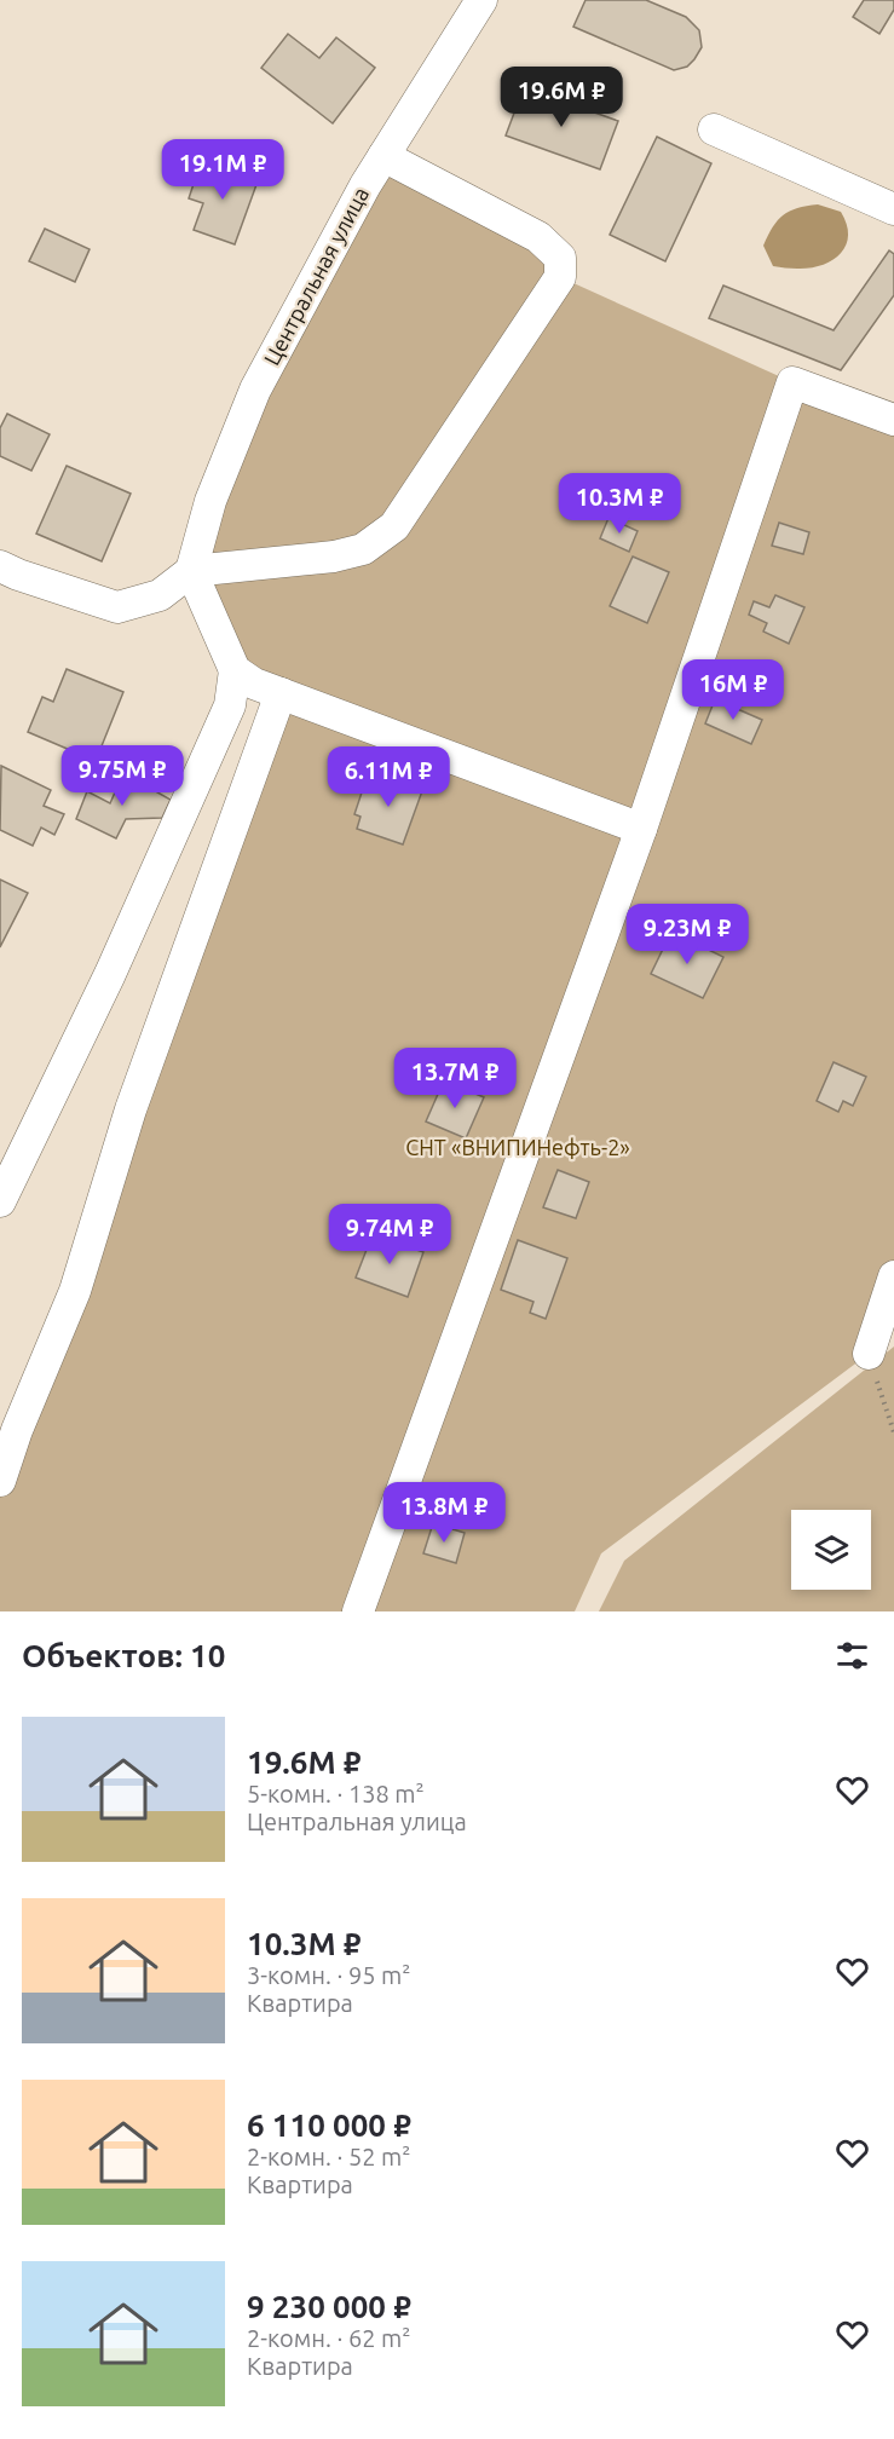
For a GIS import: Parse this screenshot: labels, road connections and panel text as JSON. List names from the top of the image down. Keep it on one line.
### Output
{"streets":{"street":["Центральная улица"]},"parks":["СНТ «ВНИПИНефть-2»"],"page":{"price":["19.6M ₽","19.1M ₽","10.3M ₽","16M ₽","9.75M ₽","6.11M ₽","9.23M ₽","13.7M ₽","9.74M ₽","13.8M ₽"],"heading":"Объектов: 10","list":[{"name":"19.6M ₽","note":"5-комн. · 138 m² · Центральная улица"},{"name":"10.3M ₽","note":"3-комн. · 95 m² · Квартира"},{"name":"6 110 000 ₽","note":"2-комн. · 52 m² · Квартира"},{"name":"9 230 000 ₽","note":"2-комн. · 62 m² · Квартира"}]}}
